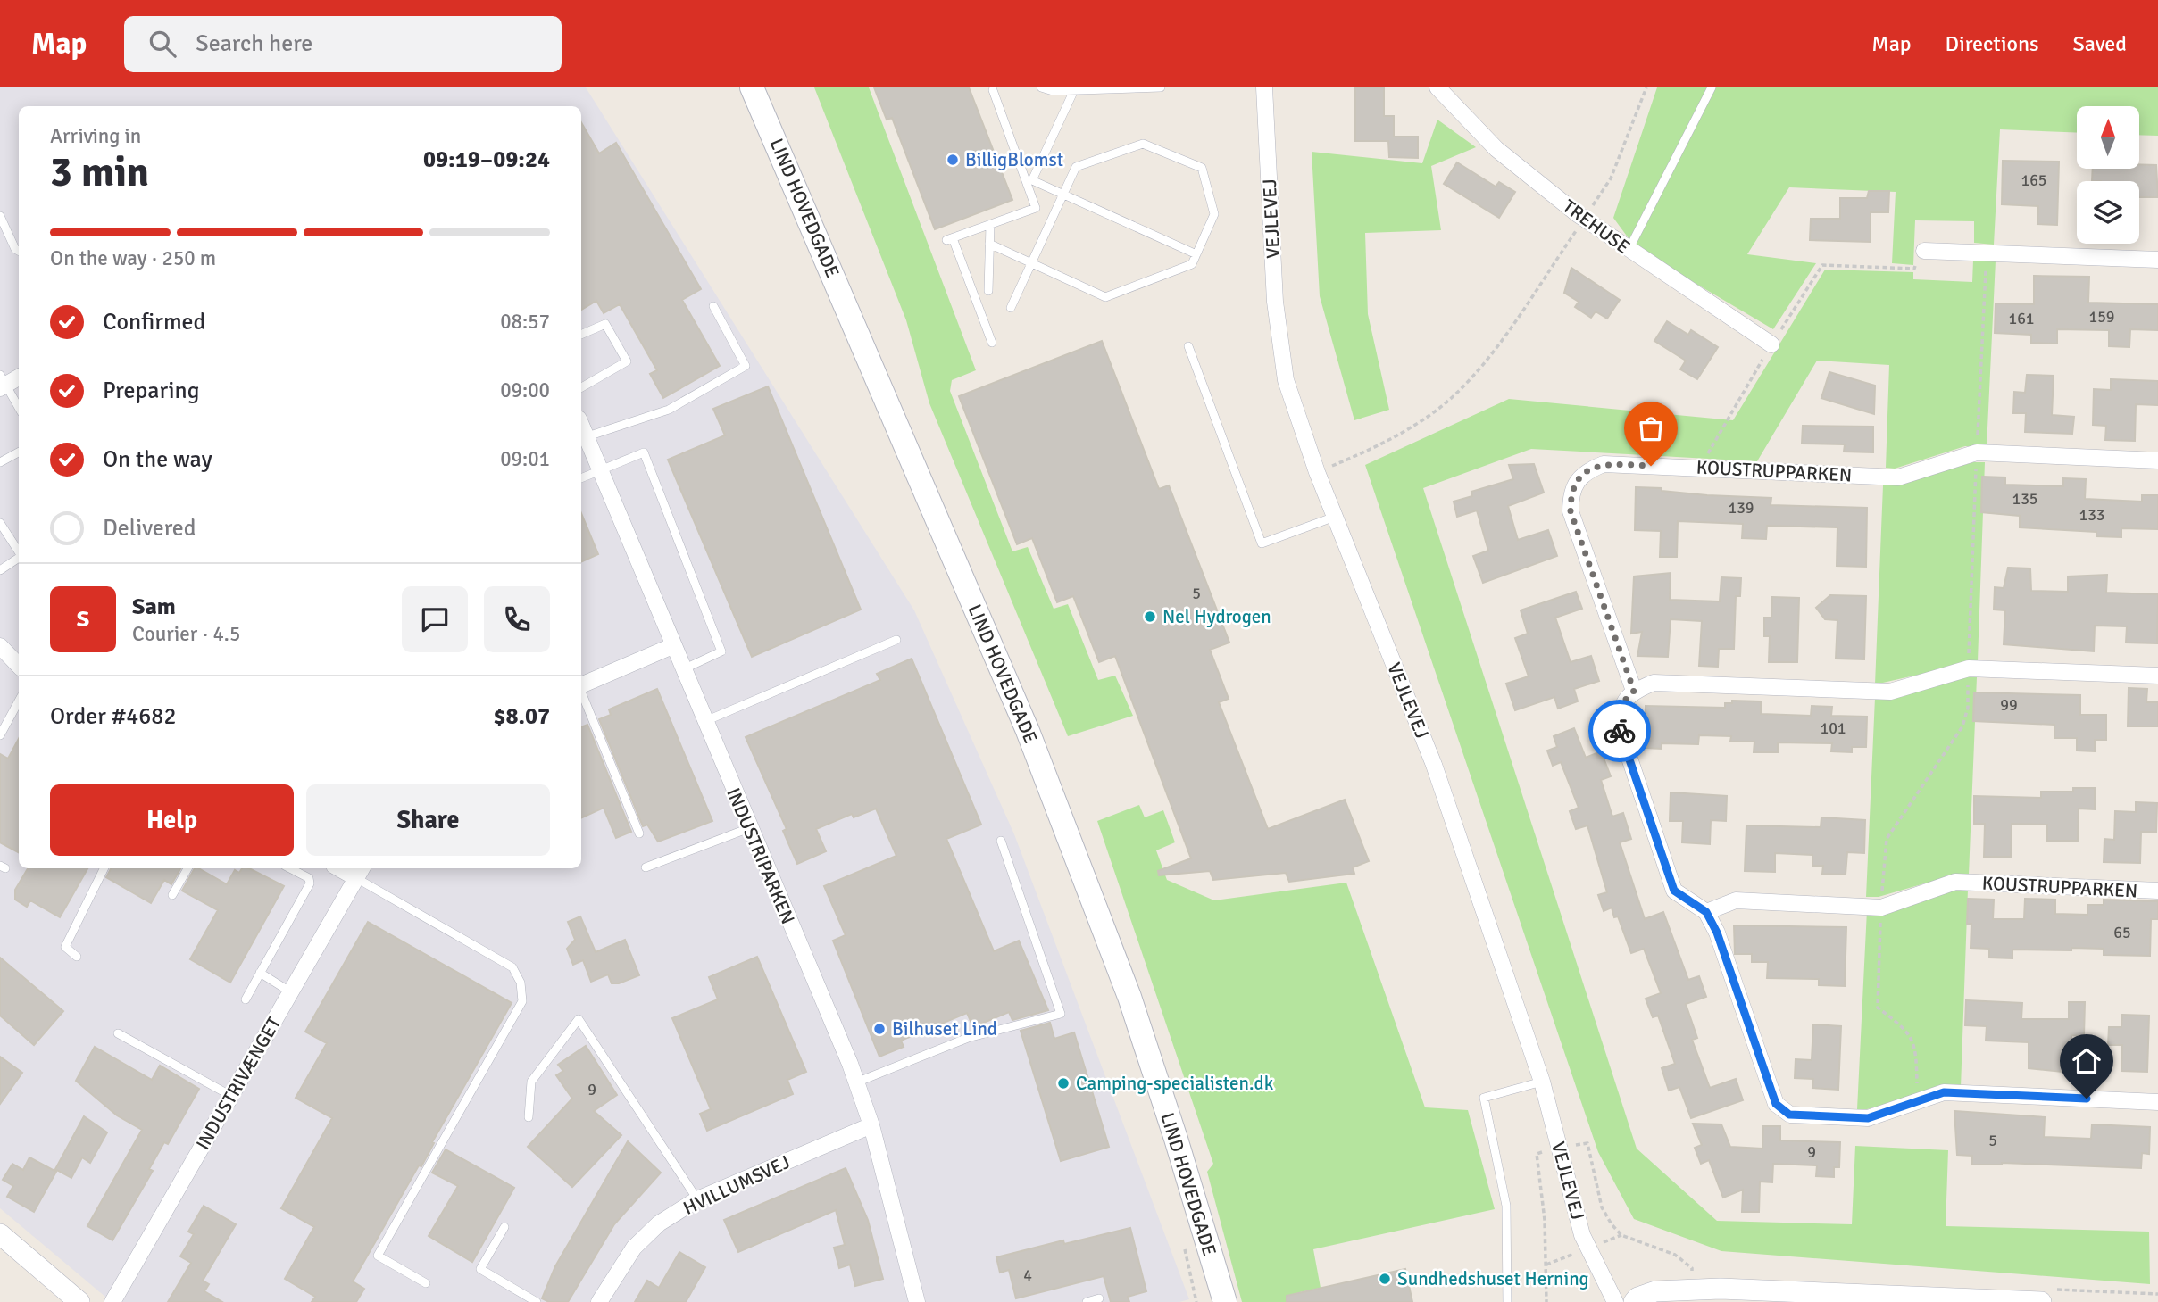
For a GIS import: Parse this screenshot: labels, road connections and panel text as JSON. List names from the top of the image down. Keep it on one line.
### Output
{"streets":{"main road":["LIND HOVEDGADE"],"street":["VEJLEVEJ","TREHUSE","KOUSTRUPPARKEN","INDUSTRIPARKEN","INDUSTRIVÆNGET","HVILLUMSVEJ"]},"crossings":[["INDUSTRIPARKEN","HVILLUMSVEJ"]],"places":["BilligBlomst","Nel Hydrogen","Bilhuset Lind","Camping-specialisten.dk","Sundhedshuset Herning"],"house_numbers":["165","159","161","135","139","133","5","99","101","65","9","5","9","4"],"north":"top","page":{"header":"Map","search":"Search here","nav":["Map","Directions","Saved"],"heading":["3 min","Arriving in","09:19–09:24"],"panel":["Sam","Courier · 4.5","Order #4682","$8.07"],"bar":"On the way · 250 m","list":[["Confirmed","08:57"],["Preparing","09:00"],["On the way","09:01"],"Delivered"],"round":"S","buttons":["Help","Share"]}}
